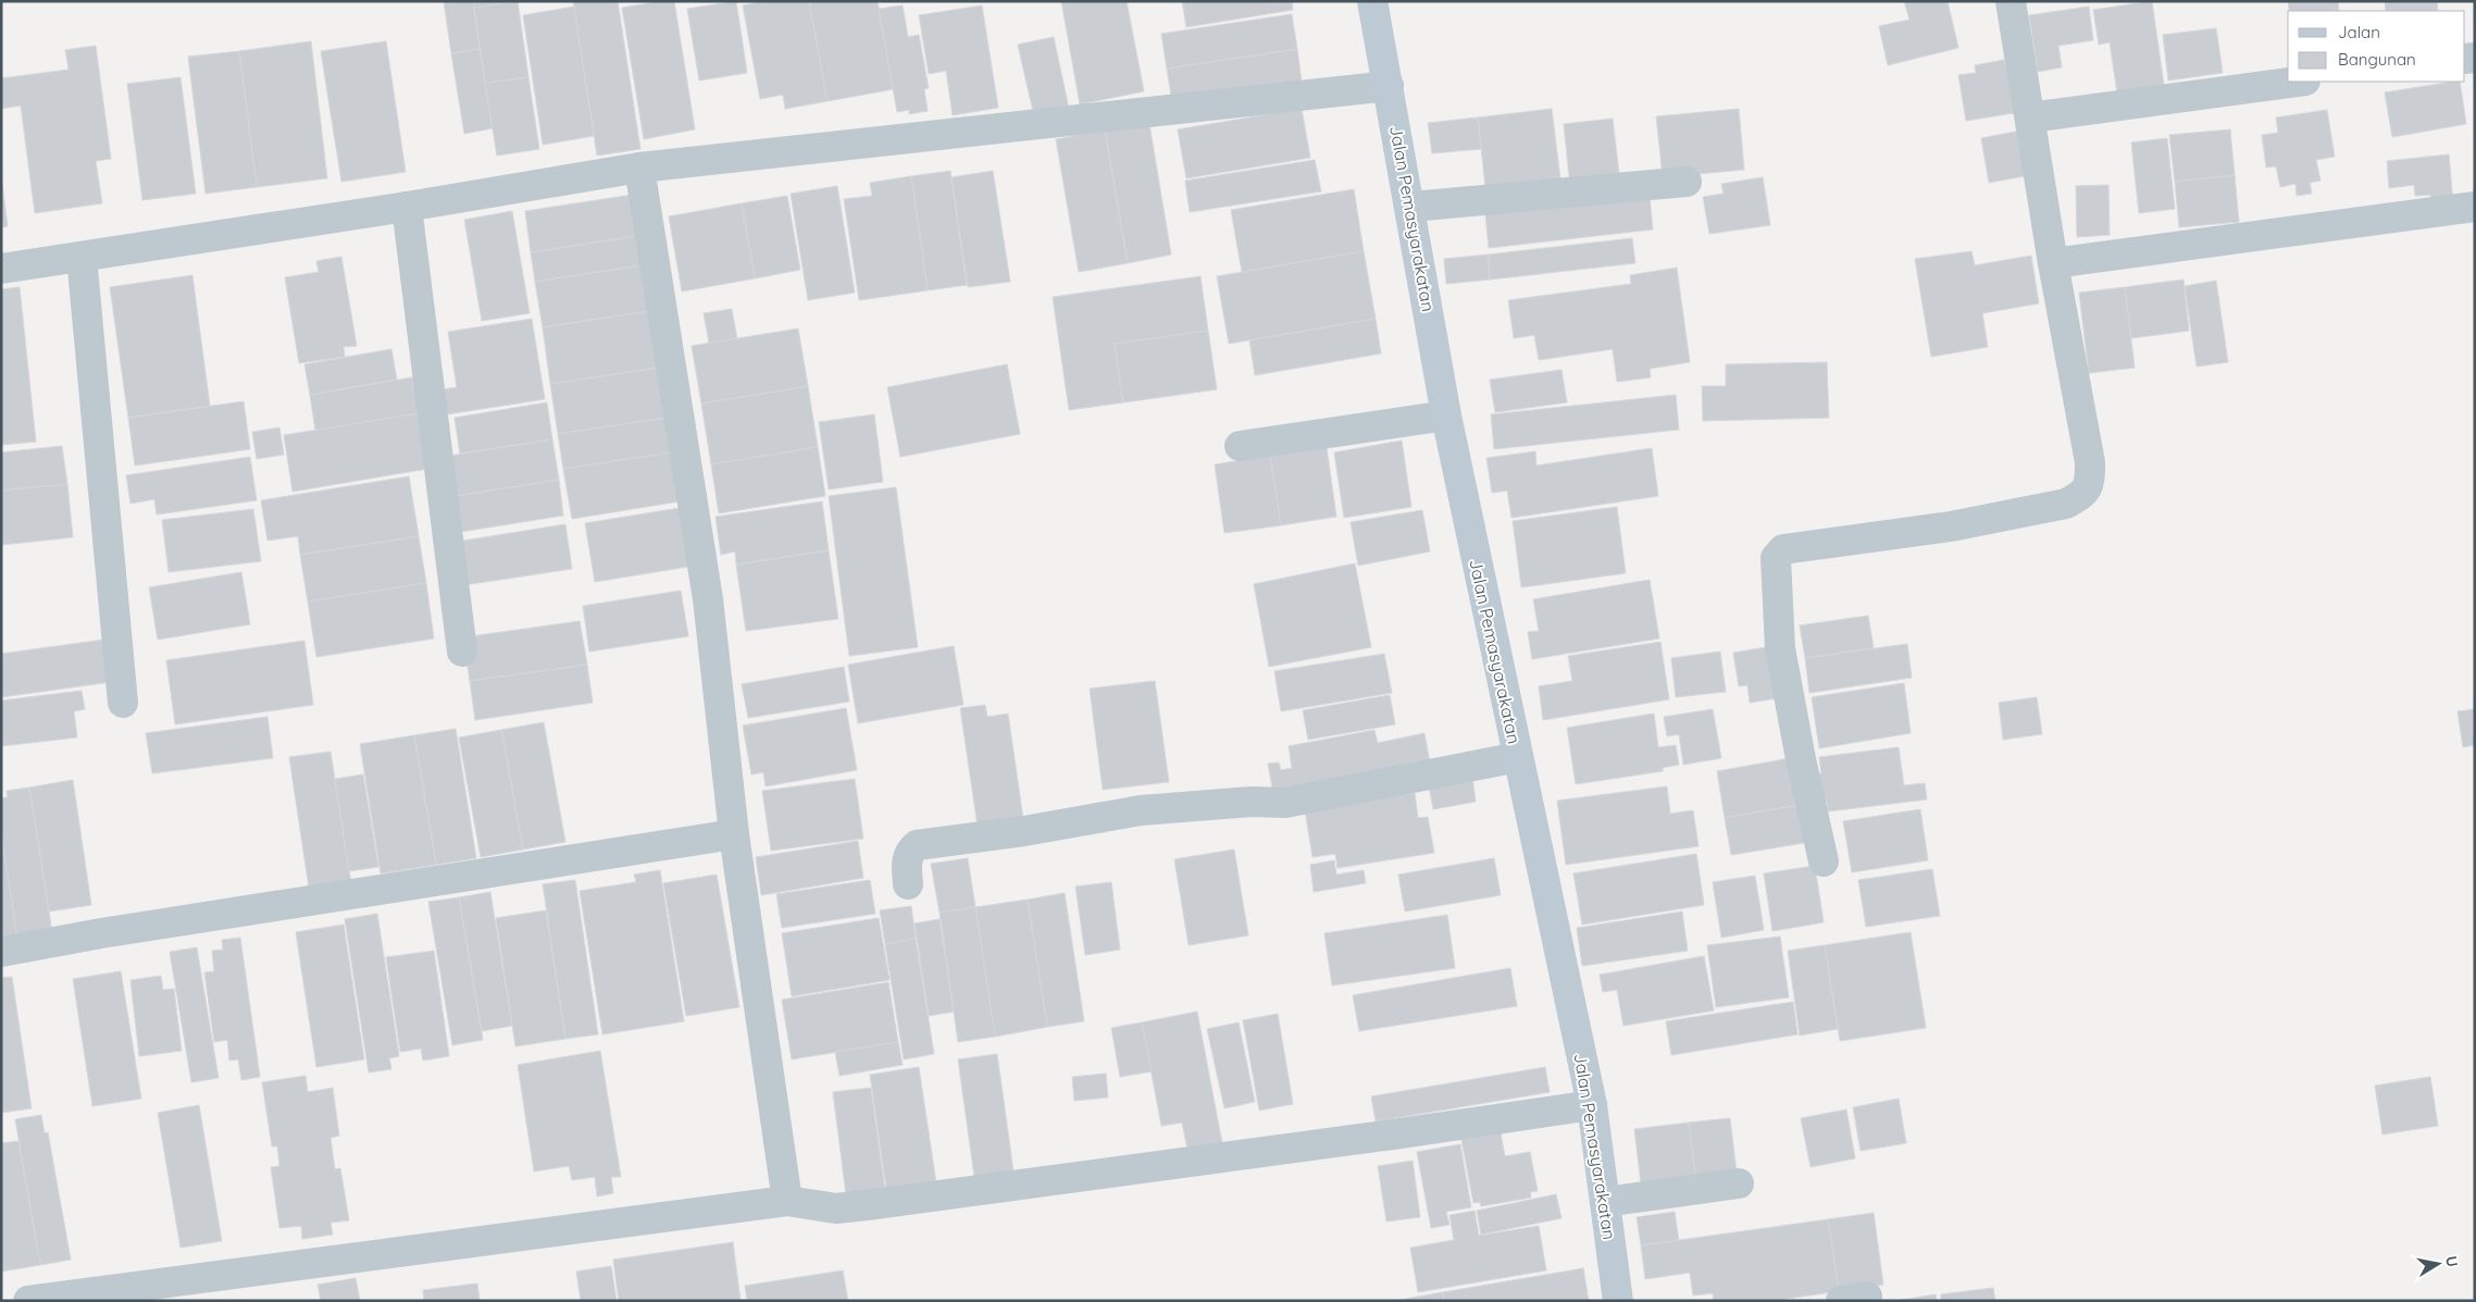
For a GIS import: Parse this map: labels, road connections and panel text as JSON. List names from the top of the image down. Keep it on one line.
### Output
{"streets":{"street":["Jalan Pemasyarakatan"]},"legend":["Jalan","Bangunan"],"north":"right"}
